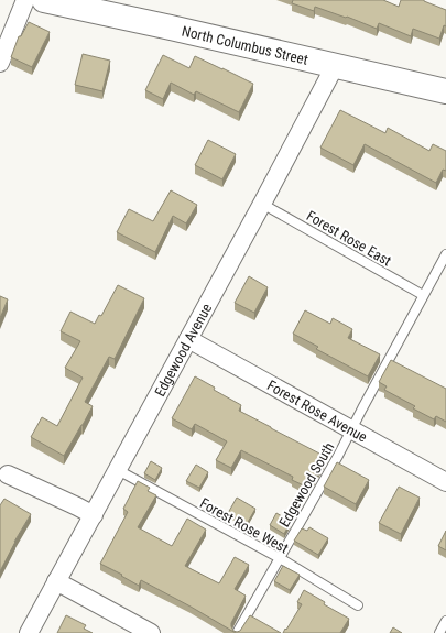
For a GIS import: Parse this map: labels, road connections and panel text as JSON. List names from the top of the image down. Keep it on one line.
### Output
{"streets":{"main road":["North Columbus Street"],"street":["Edgewood Avenue","Forest Rose Avenue"],"lane":["Forest Rose East","Edgewood South","Forest Rose West"]},"crossings":[["North Columbus Street","Edgewood Avenue"],["Forest Rose East","Edgewood Avenue"],["Forest Rose East","Edgewood South"],["Edgewood Avenue","Forest Rose Avenue"],["Edgewood Avenue","Forest Rose West"],["Forest Rose Avenue","Edgewood South"],["Edgewood South","Forest Rose West"]]}
